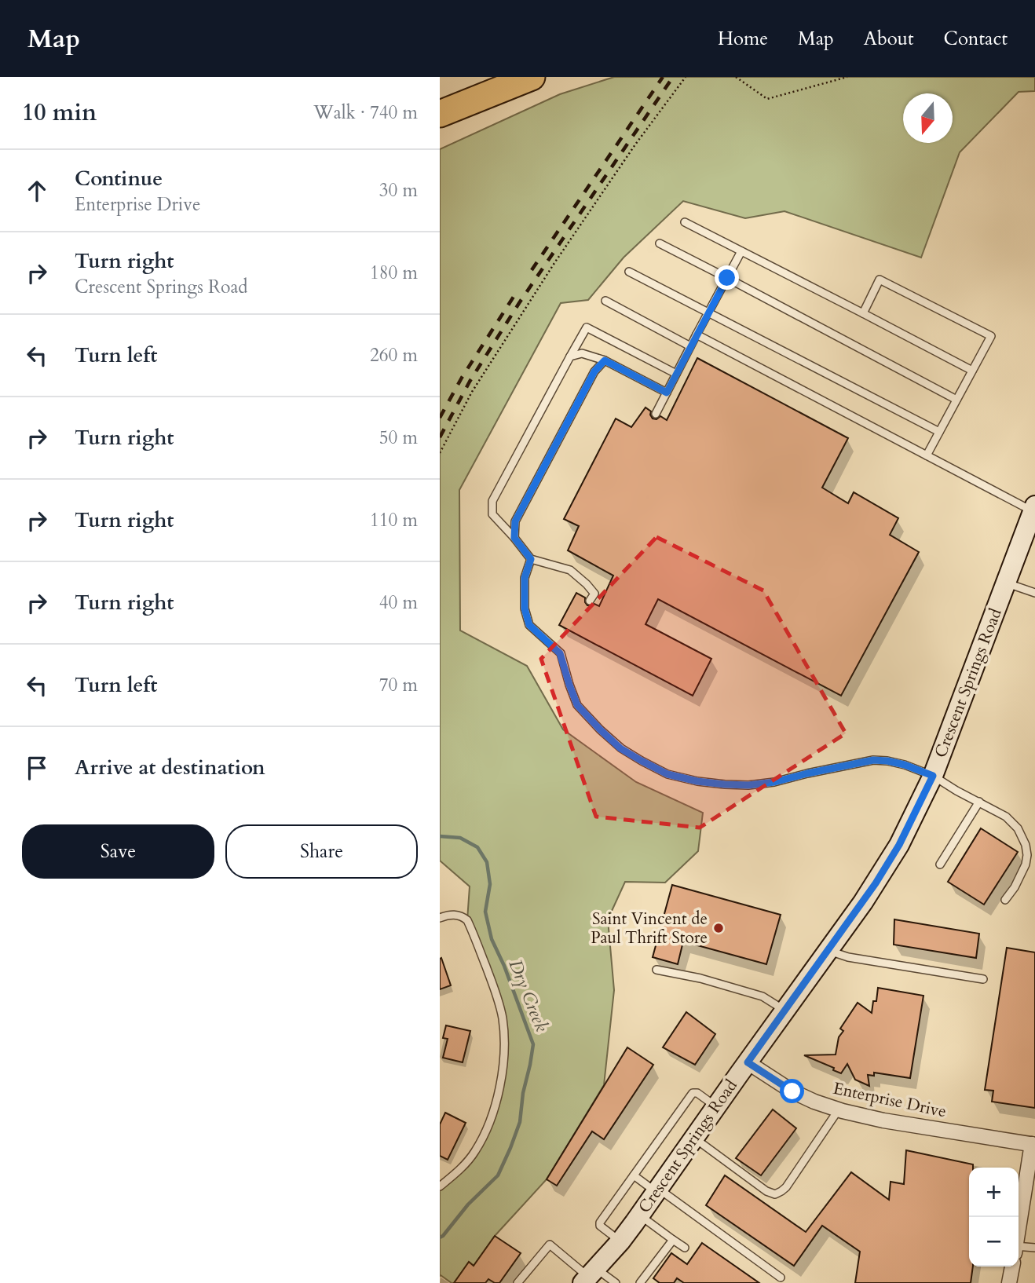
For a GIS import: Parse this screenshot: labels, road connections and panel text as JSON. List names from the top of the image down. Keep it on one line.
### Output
{"streets":{"main road":["Crescent Springs Road"],"street":["Enterprise Drive"]},"crossings":[["Crescent Springs Road","Enterprise Drive"]],"water":["Dry Creek"],"places":["Saint Vincent de Paul Thrift Store"],"north":"bottom","page":{"header":"Map","nav":["Home","Map","About","Contact"],"heading":["10 min","Walk · 740 m"],"list":[["Continue","Enterprise Drive","30 m"],["Turn right","Crescent Springs Road","180 m"],["Turn left","260 m"],["Turn right","50 m"],["Turn right","110 m"],["Turn right","40 m"],["Turn left","70 m"],"Arrive at destination"],"buttons":["Save","Share"],"map_buttons":["+","−"]}}
